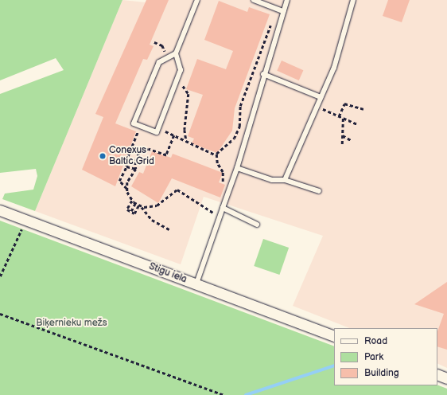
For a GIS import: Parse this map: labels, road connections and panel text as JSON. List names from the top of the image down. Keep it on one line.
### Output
{"streets":{"street":["Stigu iela"]},"parks":["Biķernieku mežs"],"places":["Conexus Baltic Grid"],"legend":["Road","Park","Building"]}
